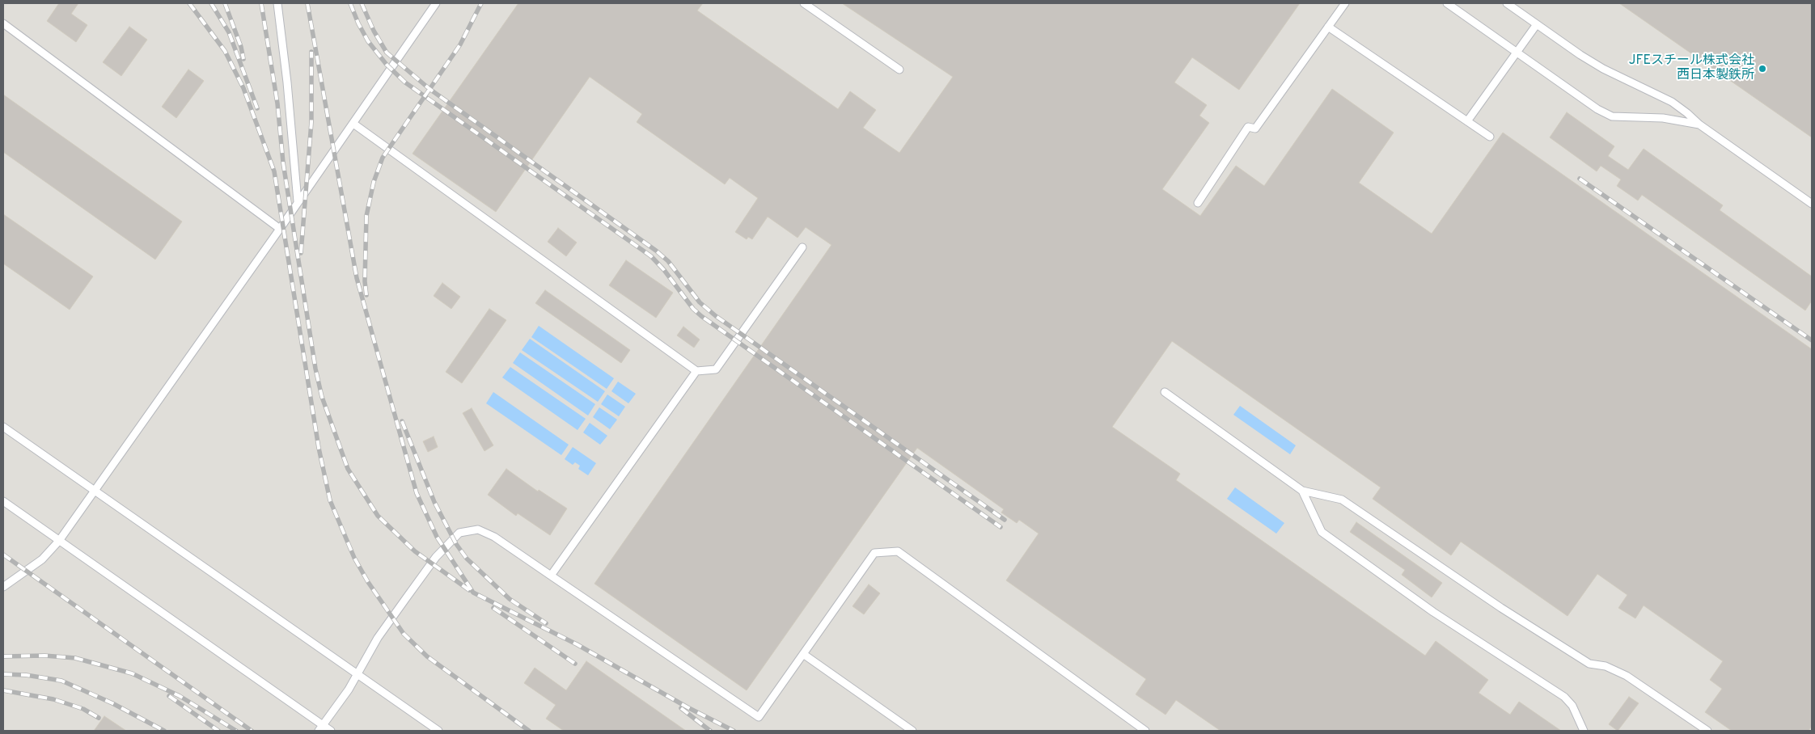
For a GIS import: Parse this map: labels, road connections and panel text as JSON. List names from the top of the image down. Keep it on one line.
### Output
{"places":["JFEスチール株式会社 西日本製鉄所"]}
